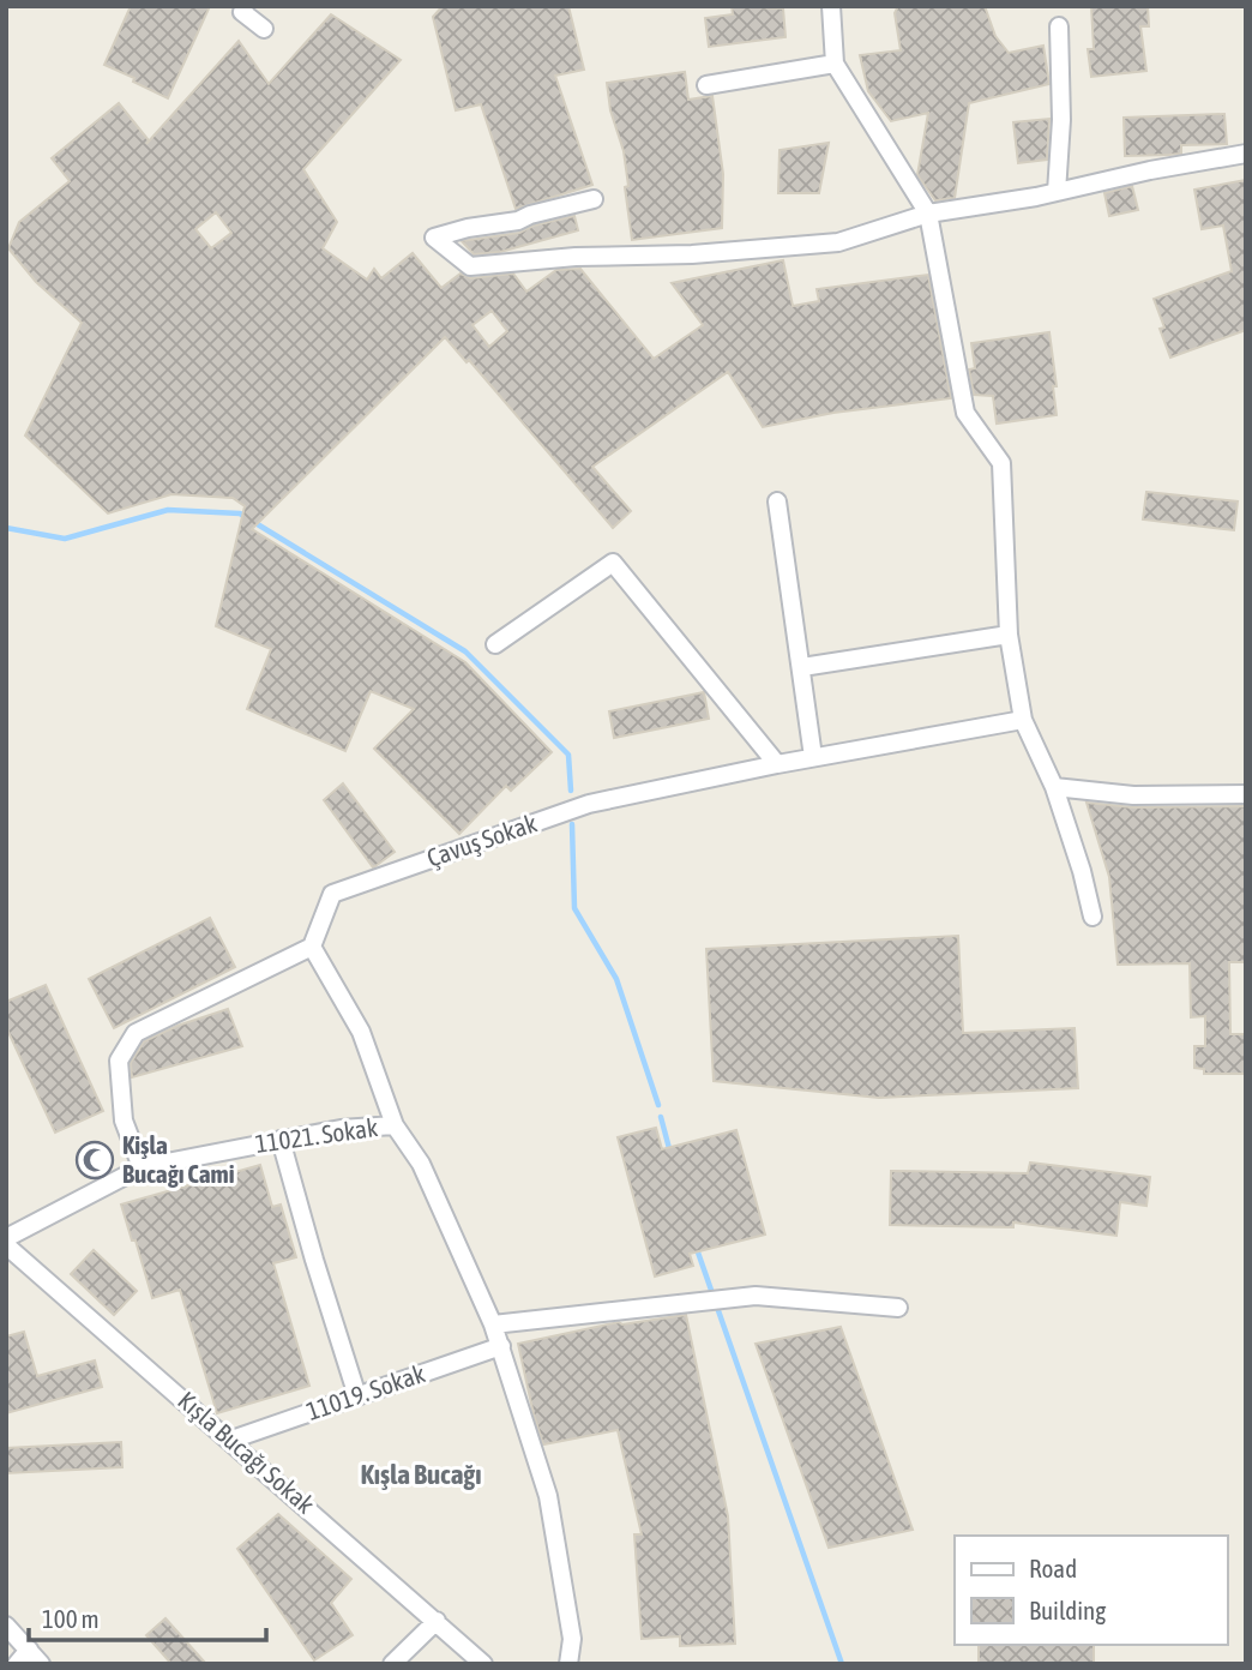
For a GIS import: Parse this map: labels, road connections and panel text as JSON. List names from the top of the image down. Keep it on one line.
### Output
{"streets":{"street":["Çavuş Sokak","11021. Sokak","11019. Sokak","Kışla Bucağı Sokak"]},"crossings":[["11019. Sokak","Kışla Bucağı Sokak"]],"districts":["Kışla Bucağı"],"places":{"mosque":["Kişla Bucağı Cami"]},"legend":["Road","Building"],"scale_bar":"100 m"}
